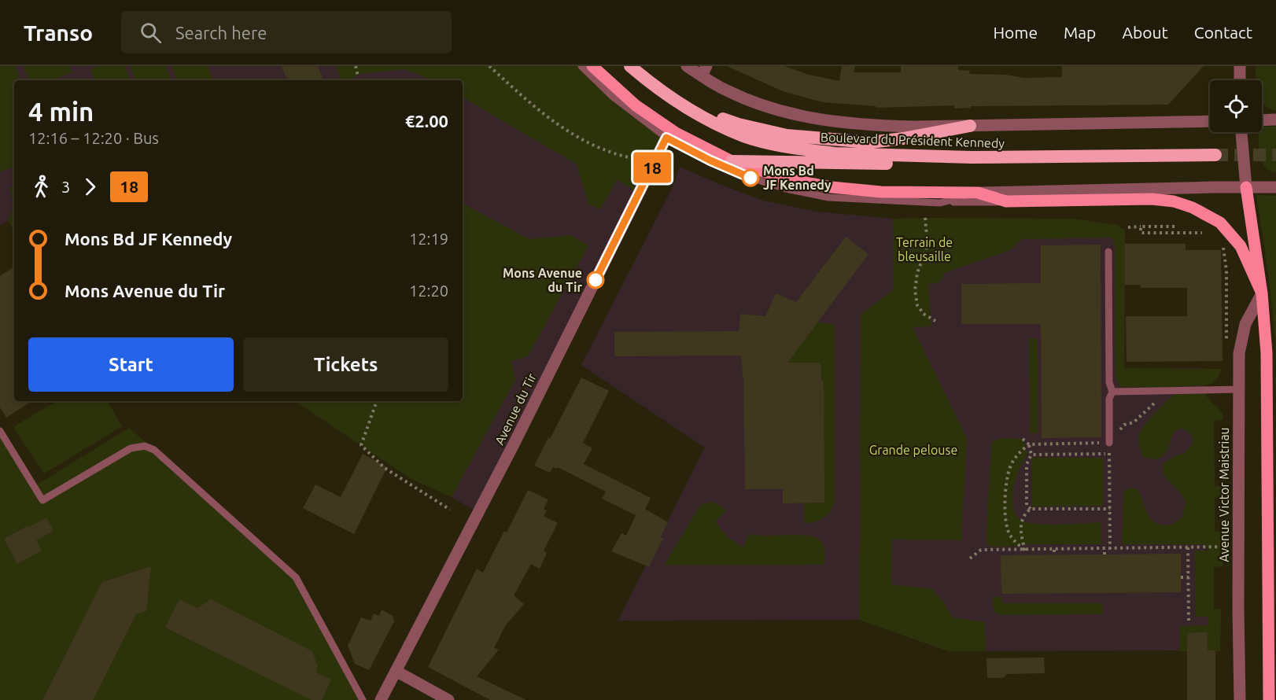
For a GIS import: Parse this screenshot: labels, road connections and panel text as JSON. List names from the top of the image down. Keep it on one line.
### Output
{"streets":{"highway":["Boulevard du Président Kennedy"],"street":["Avenue du Tir","Avenue Victor Maistriau"]},"parks":["Terrain de bleusaille","Grande pelouse"],"places":["Mons Bd JF Kennedy","Mons Avenue du Tir"],"lines":["bus line 18"],"page":{"header":"Transo","search":"Search here","nav":["Home","Map","About","Contact"],"on_map":"18","heading":["4 min","12:16 – 12:20 · Bus","€2.00"],"legs":["3","18"],"list":[{"name":"Mons Bd JF Kennedy","value":"12:19"},{"name":"Mons Avenue du Tir","value":"12:20"}],"buttons":["Start","Tickets"]}}
